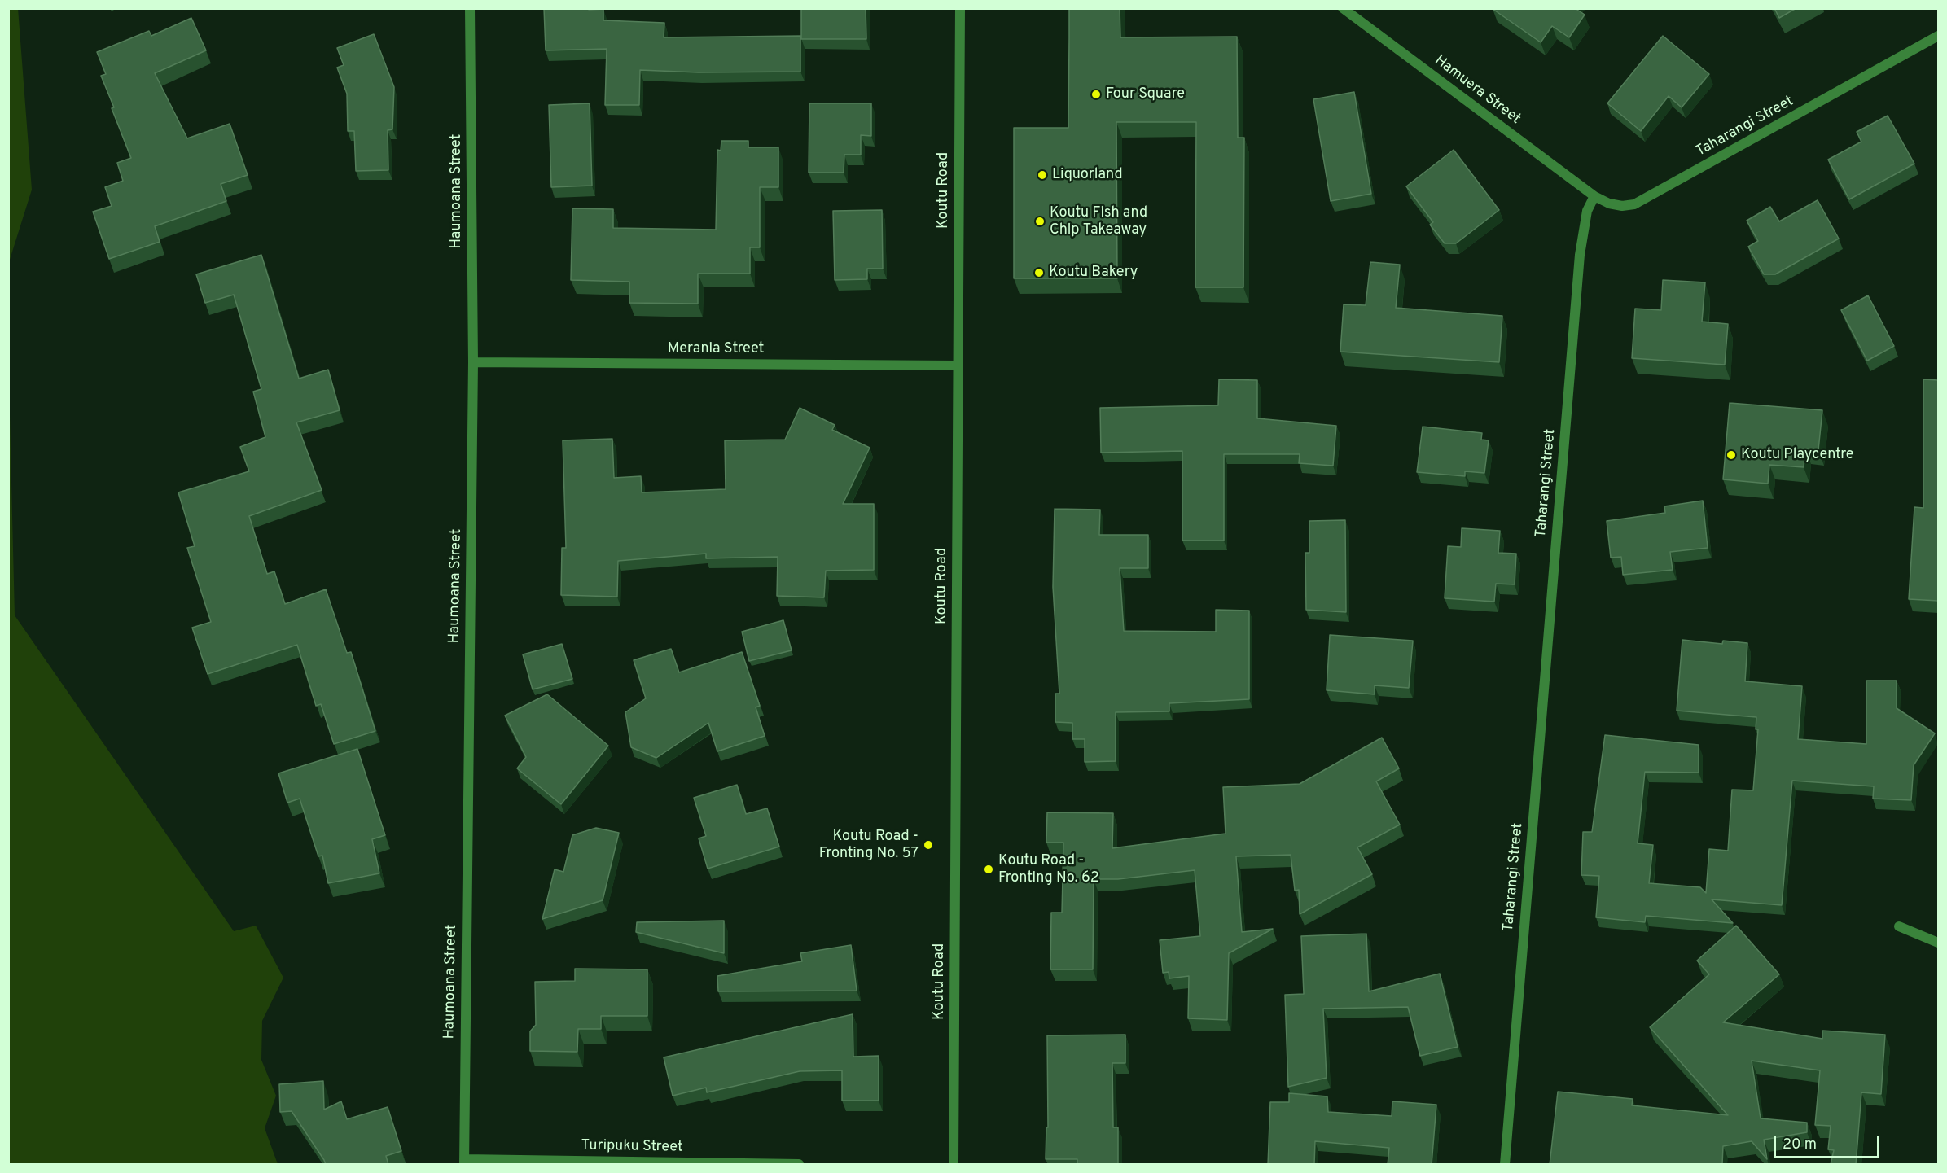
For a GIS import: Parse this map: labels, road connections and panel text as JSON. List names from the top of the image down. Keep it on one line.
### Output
{"streets":{"street":["Hamuera Street","Taharangi Street","Koutu Road","Haumoana Street","Merania Street","Turipuku Street"]},"crossings":[["Hamuera Street","Taharangi Street"],["Koutu Road","Merania Street"],["Haumoana Street","Merania Street"],["Haumoana Street","Turipuku Street"]],"places":["Four Square","Liquorland","Koutu Fish and Chip Takeaway","Koutu Bakery","Koutu Playcentre","Koutu Road - Fronting No. 57","Koutu Road - Fronting No. 62"],"scale_bar":"20 m"}
